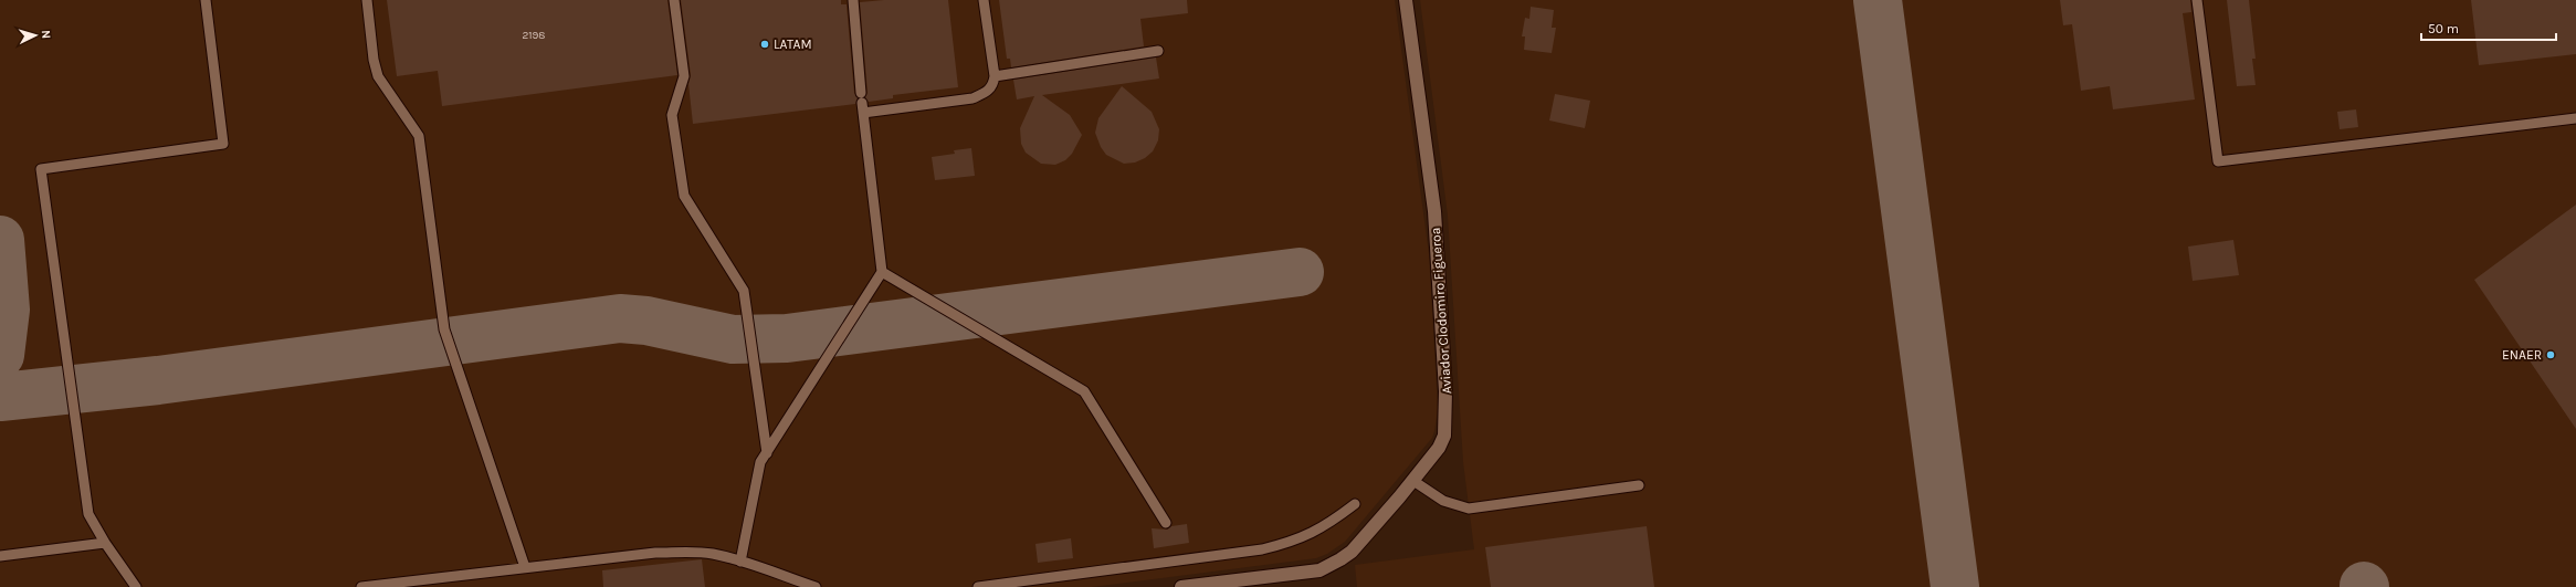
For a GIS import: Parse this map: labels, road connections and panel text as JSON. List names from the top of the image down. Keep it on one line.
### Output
{"streets":{"street":["Aviador Clodomiro Figueroa"]},"places":["LATAM","ENAER"],"house_numbers":["2198"],"scale_bar":"50 m","north":"right"}
